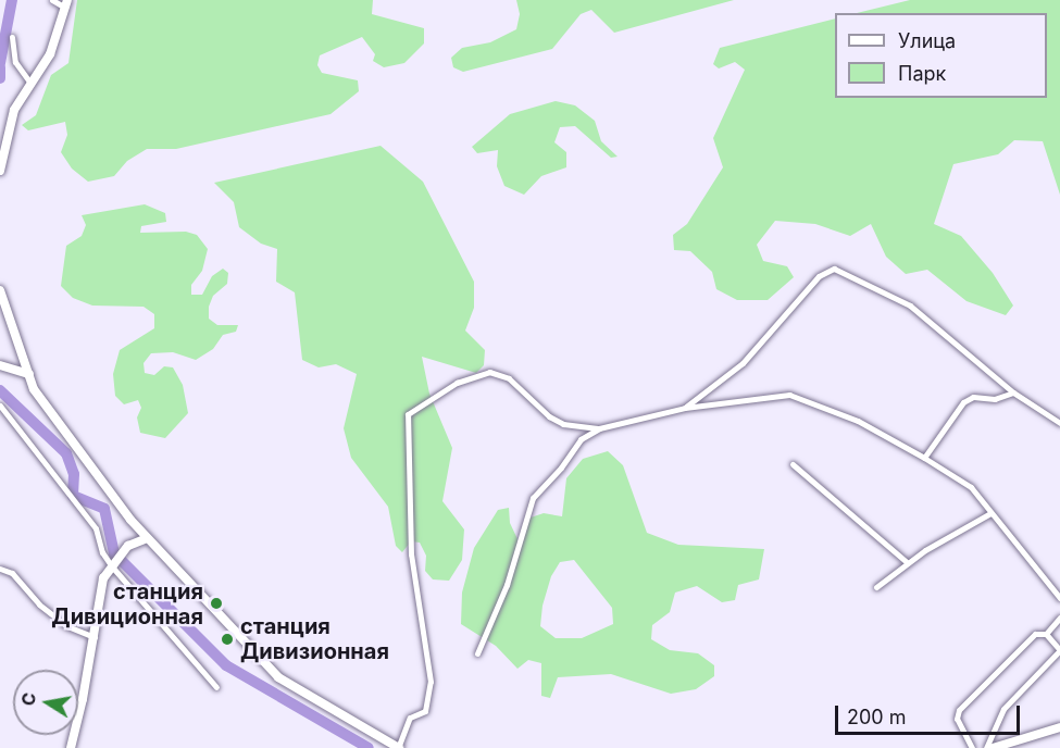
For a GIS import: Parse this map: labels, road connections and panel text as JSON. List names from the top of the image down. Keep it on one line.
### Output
{"places":["станция Дивиционная","станция Дивизионная"],"legend":["Улица","Парк"],"scale_bar":"200 m","north":"left"}
